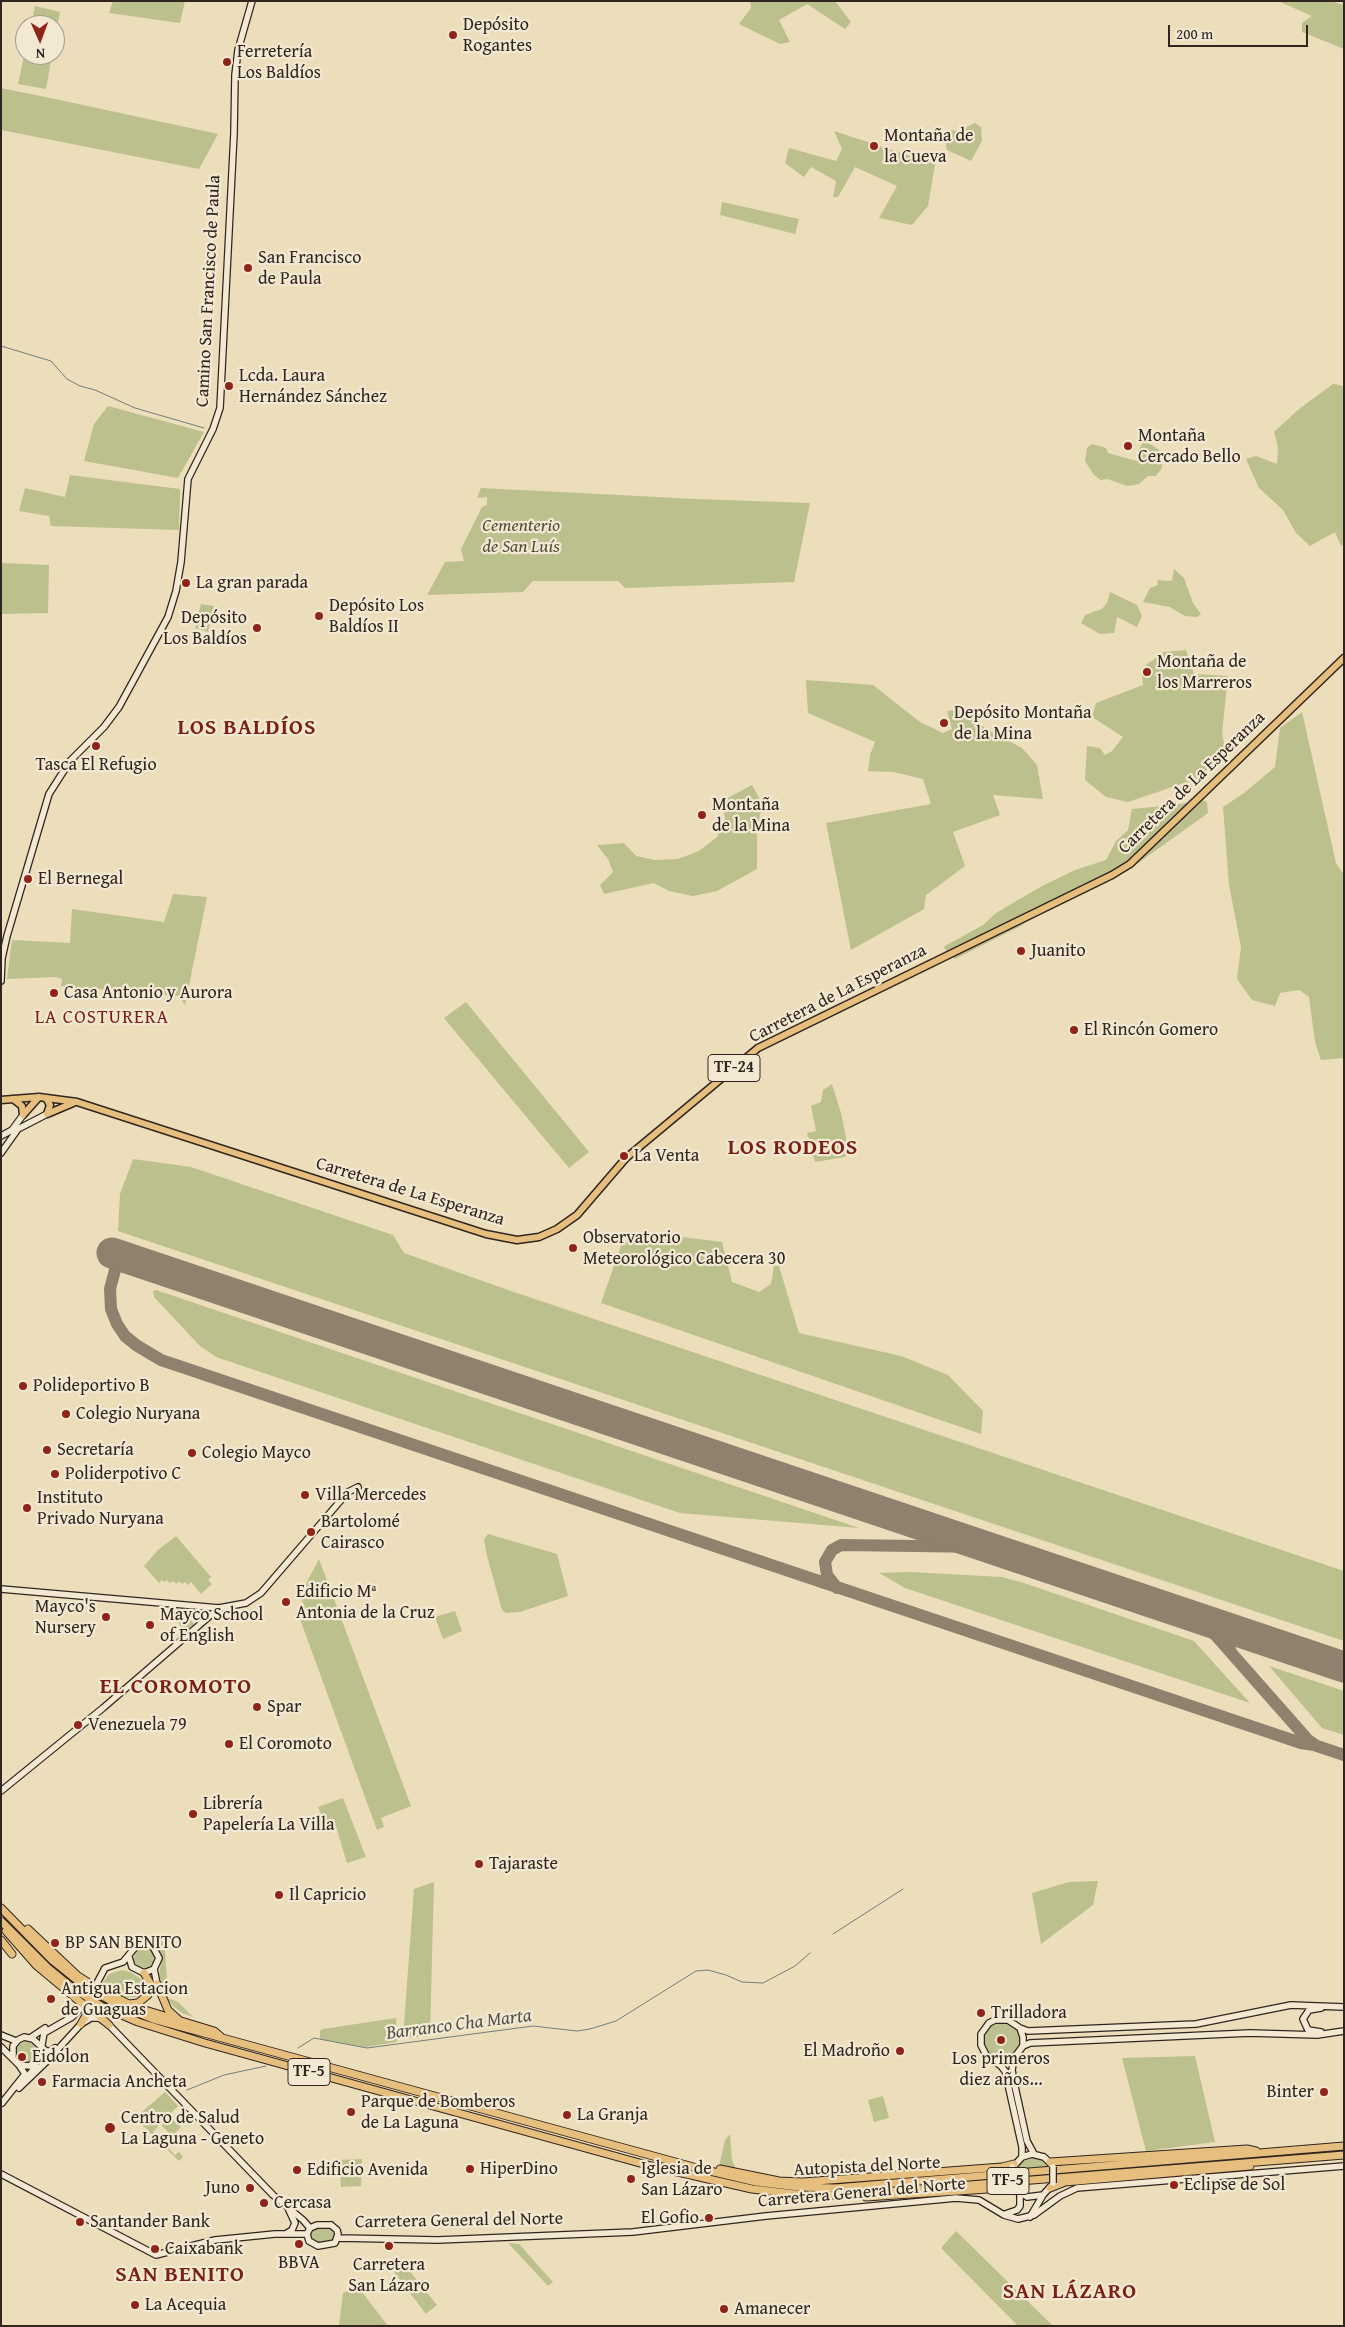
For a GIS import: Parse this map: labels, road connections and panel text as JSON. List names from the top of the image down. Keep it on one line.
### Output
{"streets":{"highway":["TF-5","Autopista del Norte"],"main road":["Camino San Francisco de Paula","Carretera de La Esperanza","TF-24","Carretera General del Norte"]},"districts":["LOS BALDÍOS","LA COSTURERA","LOS RODEOS","EL COROMOTO","SAN BENITO","SAN LÁZARO"],"water":["Barranco Cha Marta"],"parks":["Cementerio de San Luís"],"places":["Depósito Rogantes","Ferretería Los Baldíos","Montaña de la Cueva","San Francisco de Paula","Lcda. Laura Hernández Sánchez","Montaña Cercado Bello","La gran parada","Depósito Los Baldíos II","Depósito Los Baldíos","Montaña de los Marreros","Depósito Montaña de la Mina","Tasca El Refugio","Montaña de la Mina","El Bernegal","Juanito","Casa Antonio y Aurora","El Rincón Gomero","La Venta","Observatorio Meteorológico Cabecera 30","Polideportivo B","Colegio Nuryana","Secretaría","Colegio Mayco","Poliderpotivo C","Villa Mercedes","Instituto Privado Nuryana","Bartolomé Cairasco","Edificio Mª Antonia de la Cruz","Mayco's Nursery","Mayco School of English","Spar","Venezuela 79","El Coromoto","Librería Papelería La Villa","Tajaraste","Il Capricio","BP SAN BENITO","Antigua Estacion de Guaguas","Trilladora","Los primeros diez años...","El Madroño","Eidolon","Farmacia Ancheta","Binter","Parque de Bomberos de La Laguna","La Granja","Centro de Salud La Laguna - Geneto","HiperDino","Edificio Avenida","Iglesia de San Lázaro","Eclipse de Sol","Juno","Cercasa","El Gofio","Santander Bank","BBVA","Carretera San Lázaro","Caixabank","La Acequia","Amanecer"],"scale_bar":"200 m","north":"bottom"}
